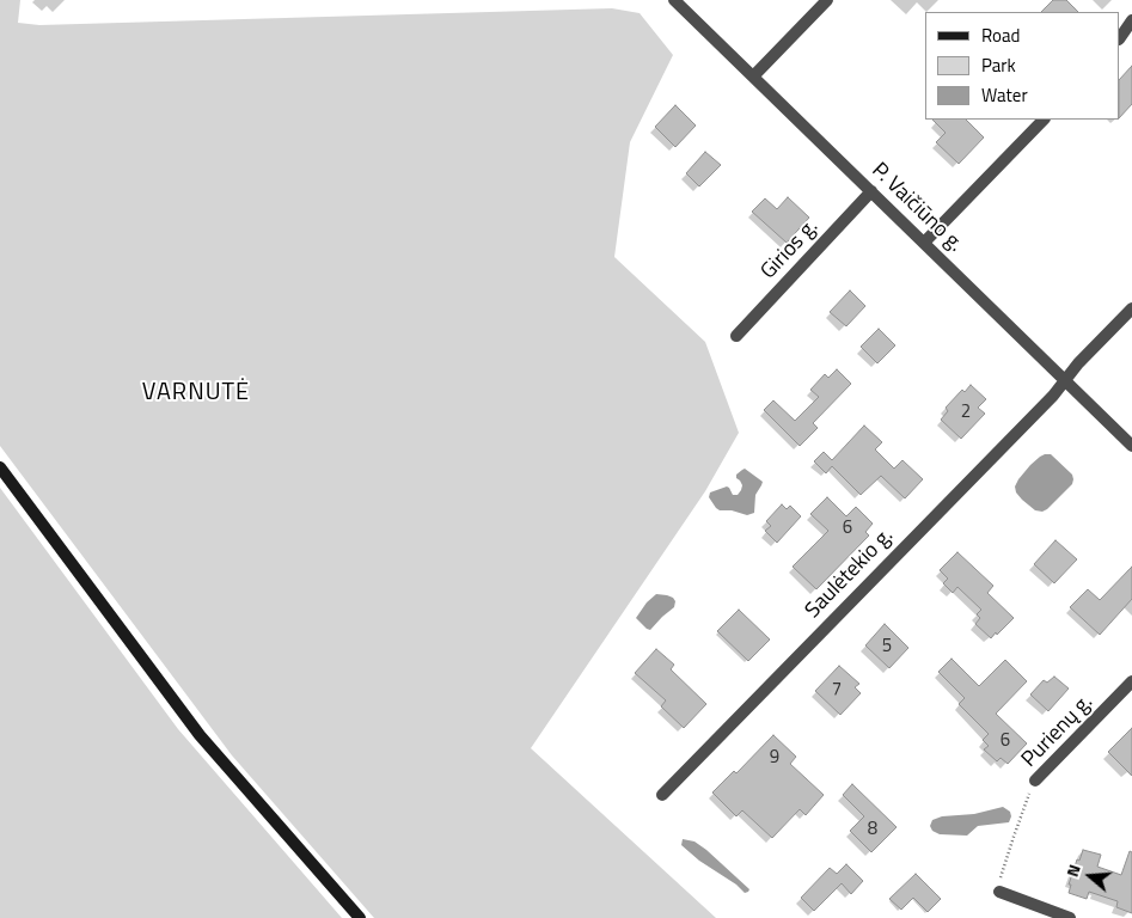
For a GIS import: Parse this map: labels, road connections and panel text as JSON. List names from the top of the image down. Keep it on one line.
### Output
{"streets":{"street":["P. Vaičiūno g.","Girios g.","Saulėtekio g.","Purienų g."]},"crossings":[["P. Vaičiūno g.","Girios g."],["P. Vaičiūno g.","Saulėtekio g."]],"districts":["VARNUTĖ"],"house_numbers":["2","6","5","7","6","9","8"],"legend":["Road","Park","Water"],"north":"left"}
